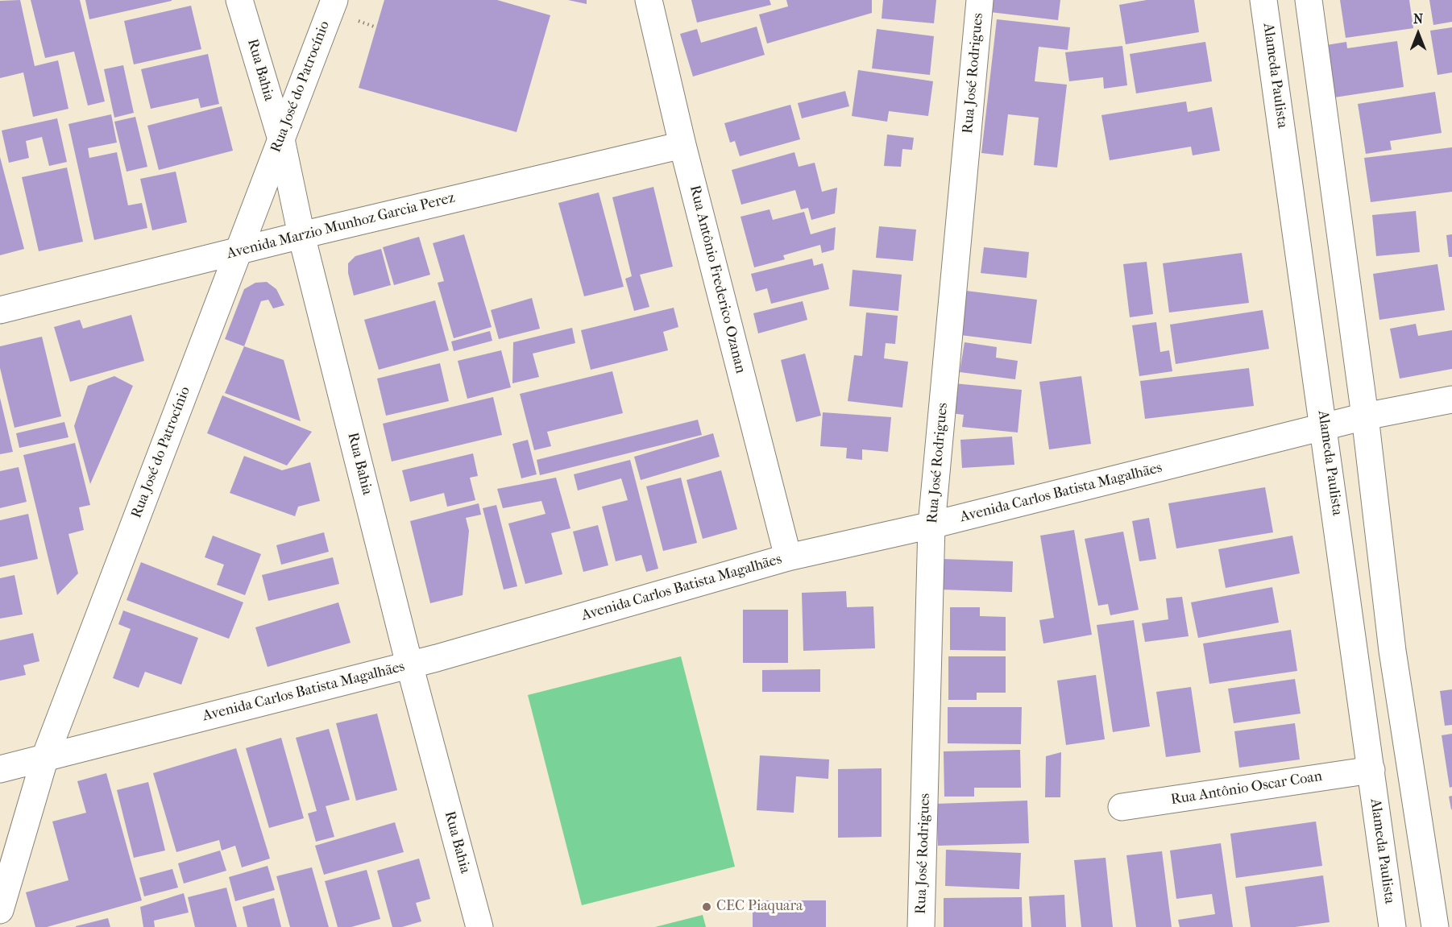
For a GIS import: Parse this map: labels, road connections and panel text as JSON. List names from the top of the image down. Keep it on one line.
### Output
{"streets":{"street":["Rua Bahia","Rua José Rodrigues","Alameda Paulista","Rua José do Patrocínio","Avenida Marzio Munhoz Garcia Perez","Rua Antônio Frederico Ozanan","Avenida Carlos Batista Magalhães","Rua Antônio Oscar Coan"]},"crossings":[["Rua Bahia","Rua José do Patrocínio"],["Rua Bahia","Avenida Marzio Munhoz Garcia Perez"],["Rua Bahia","Avenida Carlos Batista Magalhães"],["Rua José Rodrigues","Avenida Carlos Batista Magalhães"],["Alameda Paulista","Avenida Carlos Batista Magalhães"],["Alameda Paulista","Rua Antônio Oscar Coan"],["Rua José do Patrocínio","Avenida Marzio Munhoz Garcia Perez"],["Rua José do Patrocínio","Avenida Carlos Batista Magalhães"],["Avenida Marzio Munhoz Garcia Perez","Rua Antônio Frederico Ozanan"],["Rua Antônio Frederico Ozanan","Avenida Carlos Batista Magalhães"]],"places":["CEC Piaquara"],"north":"top"}
